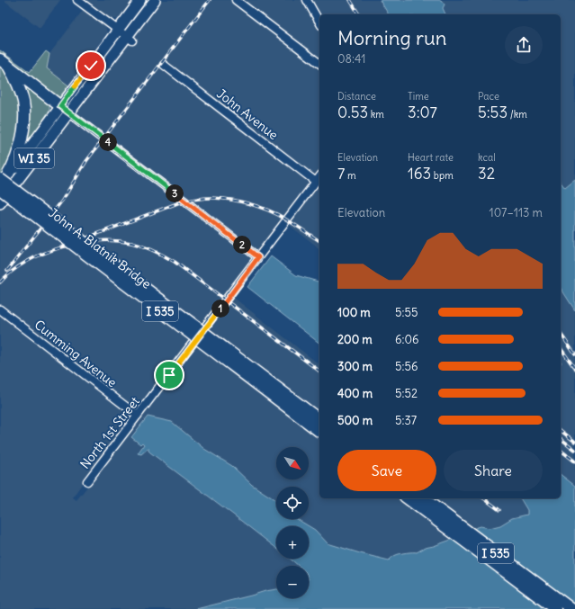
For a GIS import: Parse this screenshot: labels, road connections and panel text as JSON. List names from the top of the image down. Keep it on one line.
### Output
{"streets":{"highway":["John A. Blatnik Bridge","I 535"],"main road":["WI 35"],"street":["John Avenue","Cumming Avenue","North 1st Street"]},"crossings":[["John Avenue","North 1st Street"],["WI 35","John A. Blatnik Bridge"],["Cumming Avenue","North 1st Street"]],"north":"bottom right","page":{"heading":["Morning run","08:41"],"stats":[["Distance","0.53 km"],["Time","3:07"],["Pace","5:53 /km"],["Elevation","7 m"],["Heart rate","163 bpm"],["kcal","32"]],"pins":["4","3","2","1"],"chart":["Elevation","107–113 m"],"list":[{"name":"100 m","note":"5:55"},{"name":"200 m","note":"6:06"},{"name":"300 m","note":"5:56"},{"name":"400 m","note":"5:52"},{"name":"500 m","note":"5:37"}],"buttons":["Save","Share"],"map_buttons":["+","−"]}}
